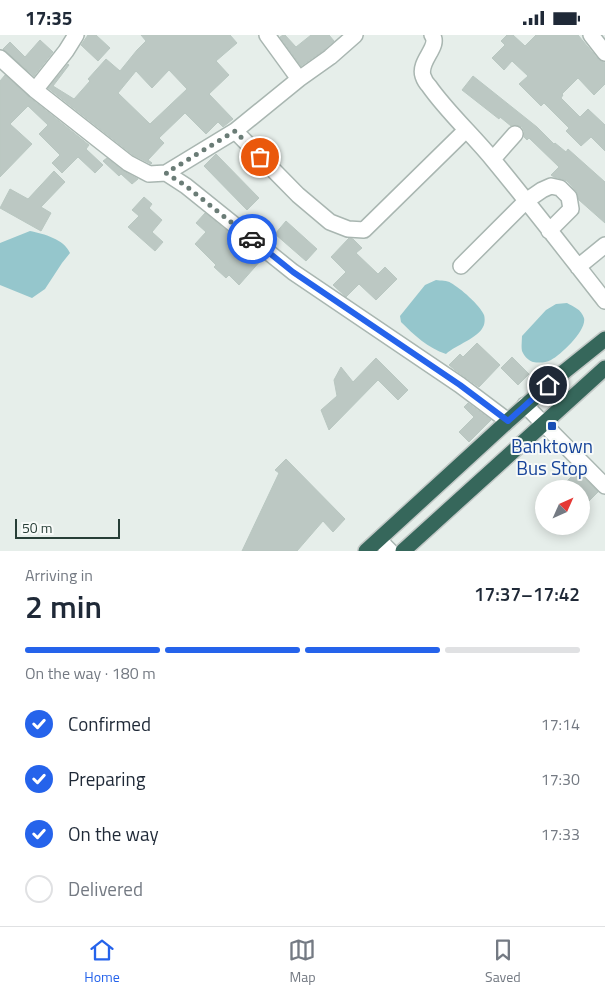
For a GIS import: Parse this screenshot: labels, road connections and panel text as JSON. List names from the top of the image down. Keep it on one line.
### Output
{"places":{"transit":["Banktown Bus Stop"]},"scale_bar":"50 m","north":"top right","page":{"status":"17:35","scale":"50 m","heading":["2 min","Arriving in","17:37–17:42"],"bar":"On the way · 180 m","list":[["Confirmed","17:14"],["Preparing","17:30"],["On the way","17:33"],"Delivered"],"tabs":["Home","Map","Saved"]}}
